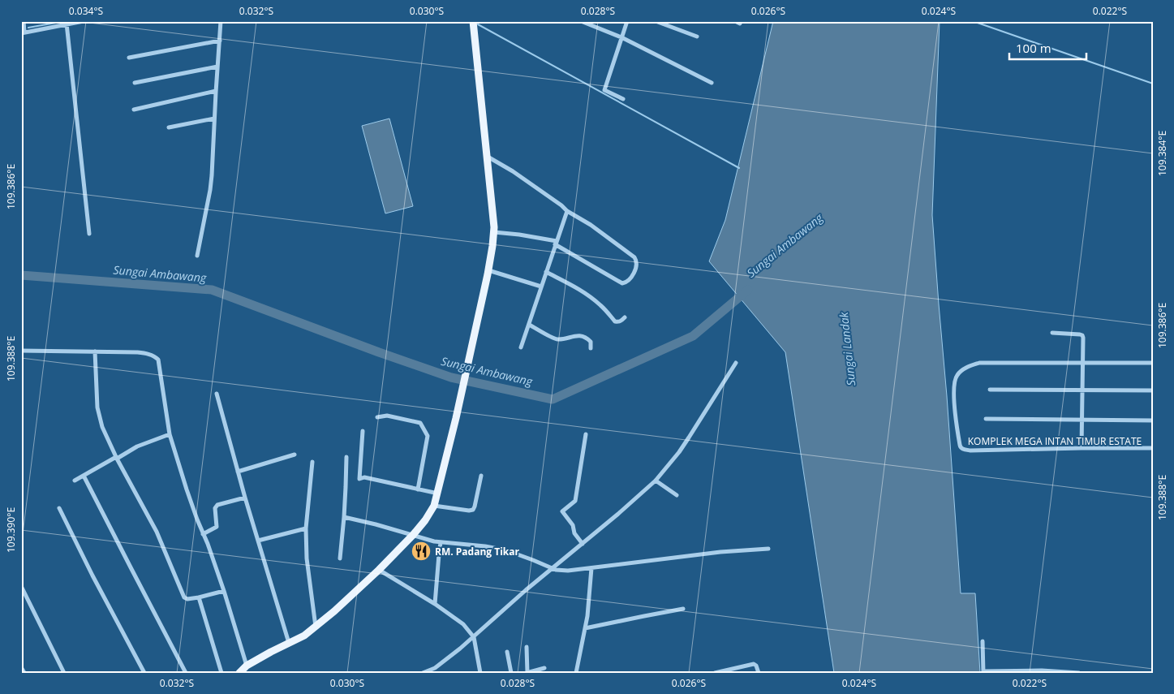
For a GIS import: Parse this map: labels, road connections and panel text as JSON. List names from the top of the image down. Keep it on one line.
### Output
{"streets":{"street":["KOMPLEK MEGA INTAN TIMUR ESTATE"]},"water":["Sungai Ambawang","Sungai Landak"],"places":{"restaurant":["RM. Padang Tikar"]},"scale_bar":"100 m","coordinates":["0.034°S","0.032°S","0.030°S","0.028°S","0.026°S","0.024°S","0.022°S","109.384°E","109.386°E","109.388°E","109.390°E"]}
